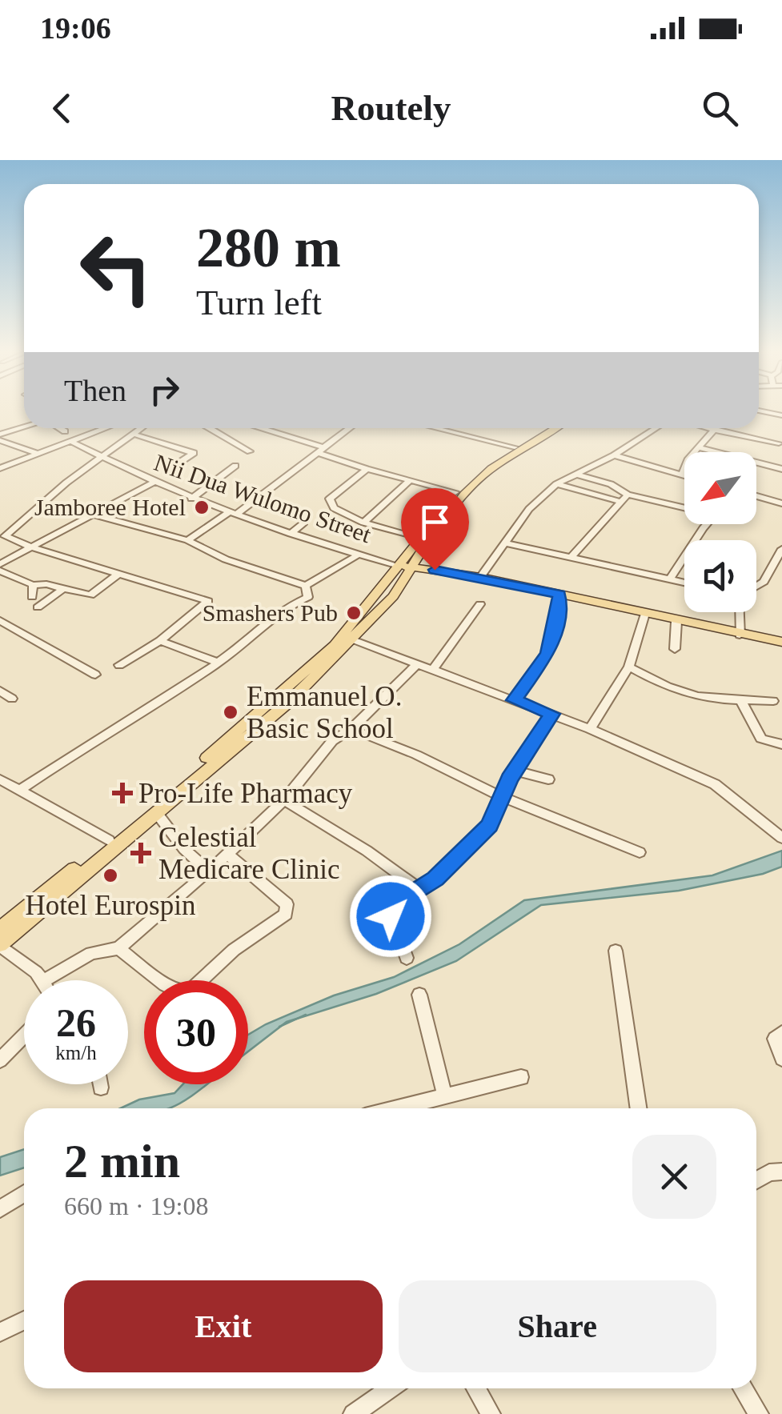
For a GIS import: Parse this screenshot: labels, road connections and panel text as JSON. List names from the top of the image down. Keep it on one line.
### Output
{"streets":{"street":["Nii Dua Wulomo Street"]},"places":{"other":["Jamboree Hotel","Smashers Pub","Emmanuel O. Basic School","Hotel Eurospin"],"health":["Pro-Life Pharmacy","Celestial Medicare Clinic"]},"north":"bottom left","page":{"status":"19:06","header":"Routely","turn":["280 m","Turn left"],"then":"Then","speed":"26 km/h","limit":"30","heading":["2 min","660 m · 19:08"],"buttons":["Exit","Share"]}}
